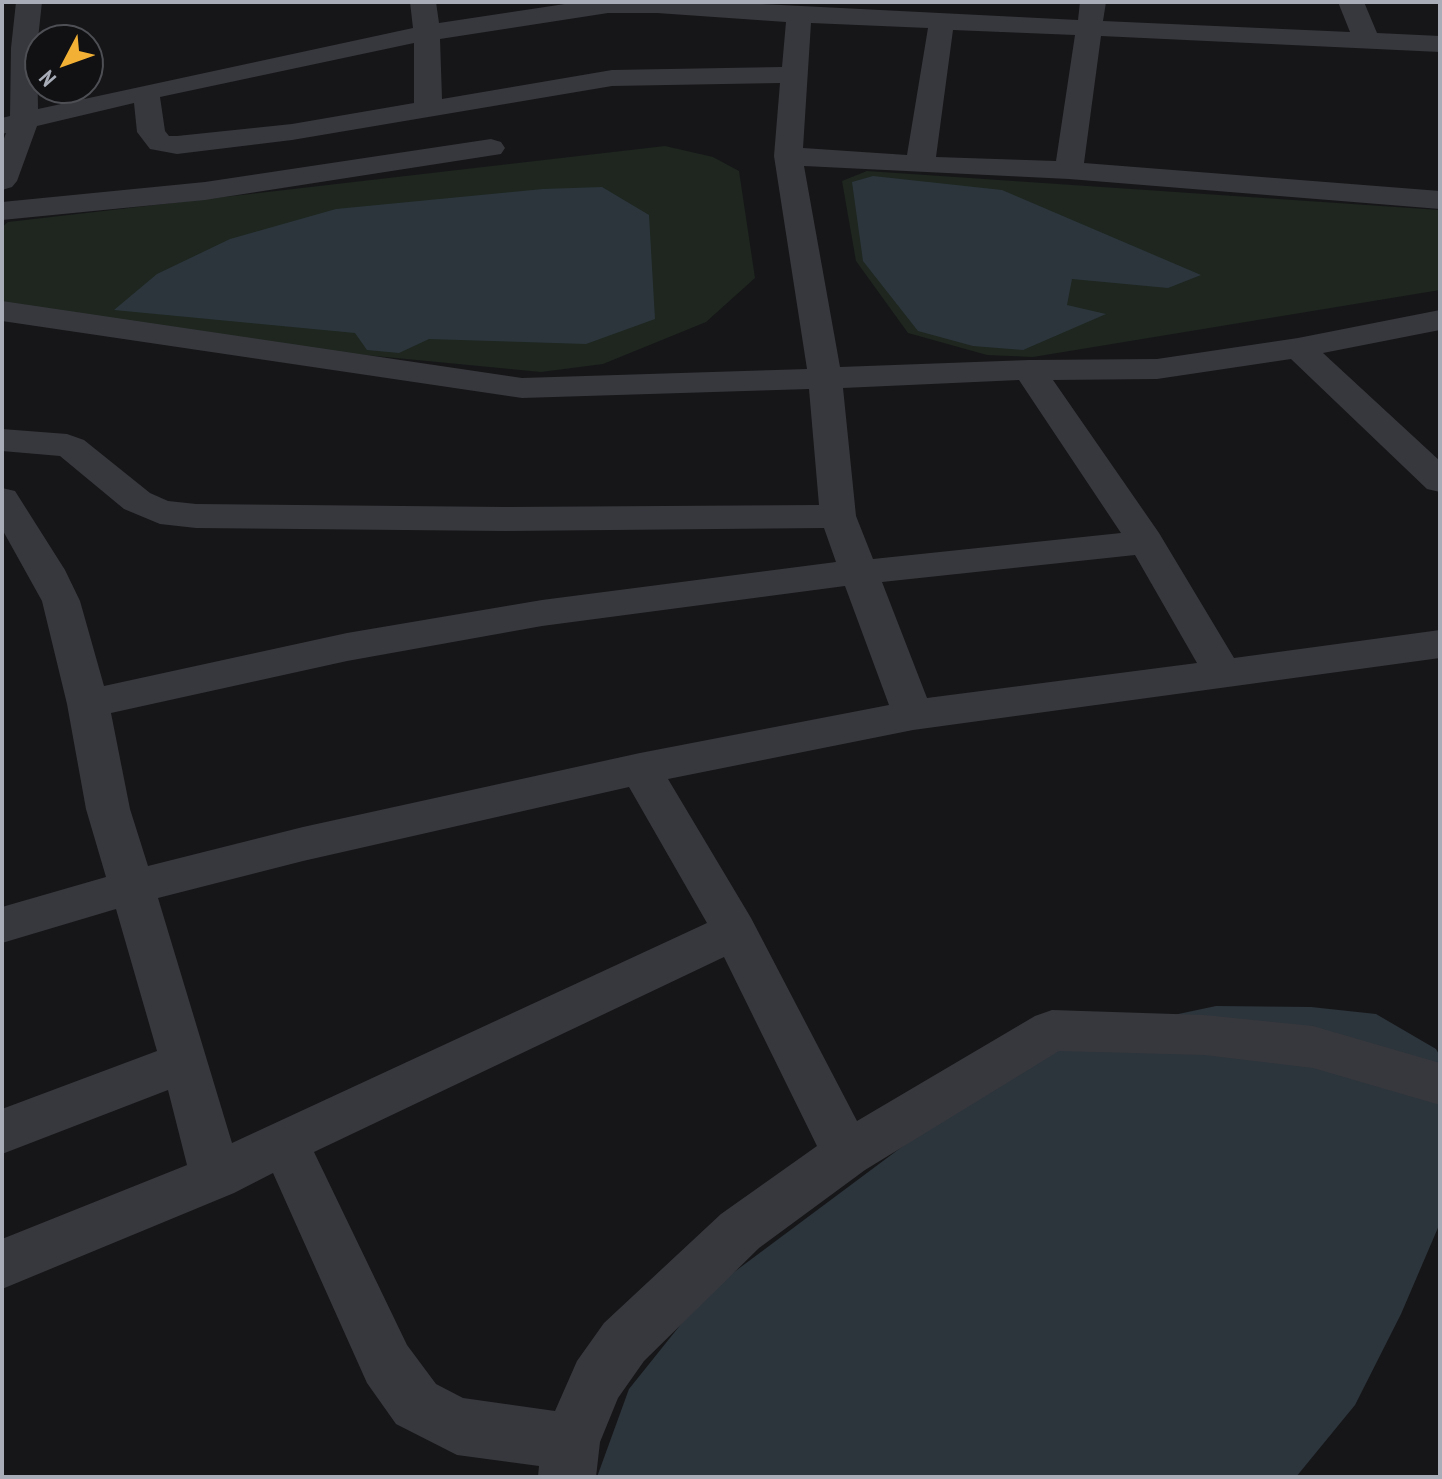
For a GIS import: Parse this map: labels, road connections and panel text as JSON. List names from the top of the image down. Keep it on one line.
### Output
{"north":"bottom left"}
